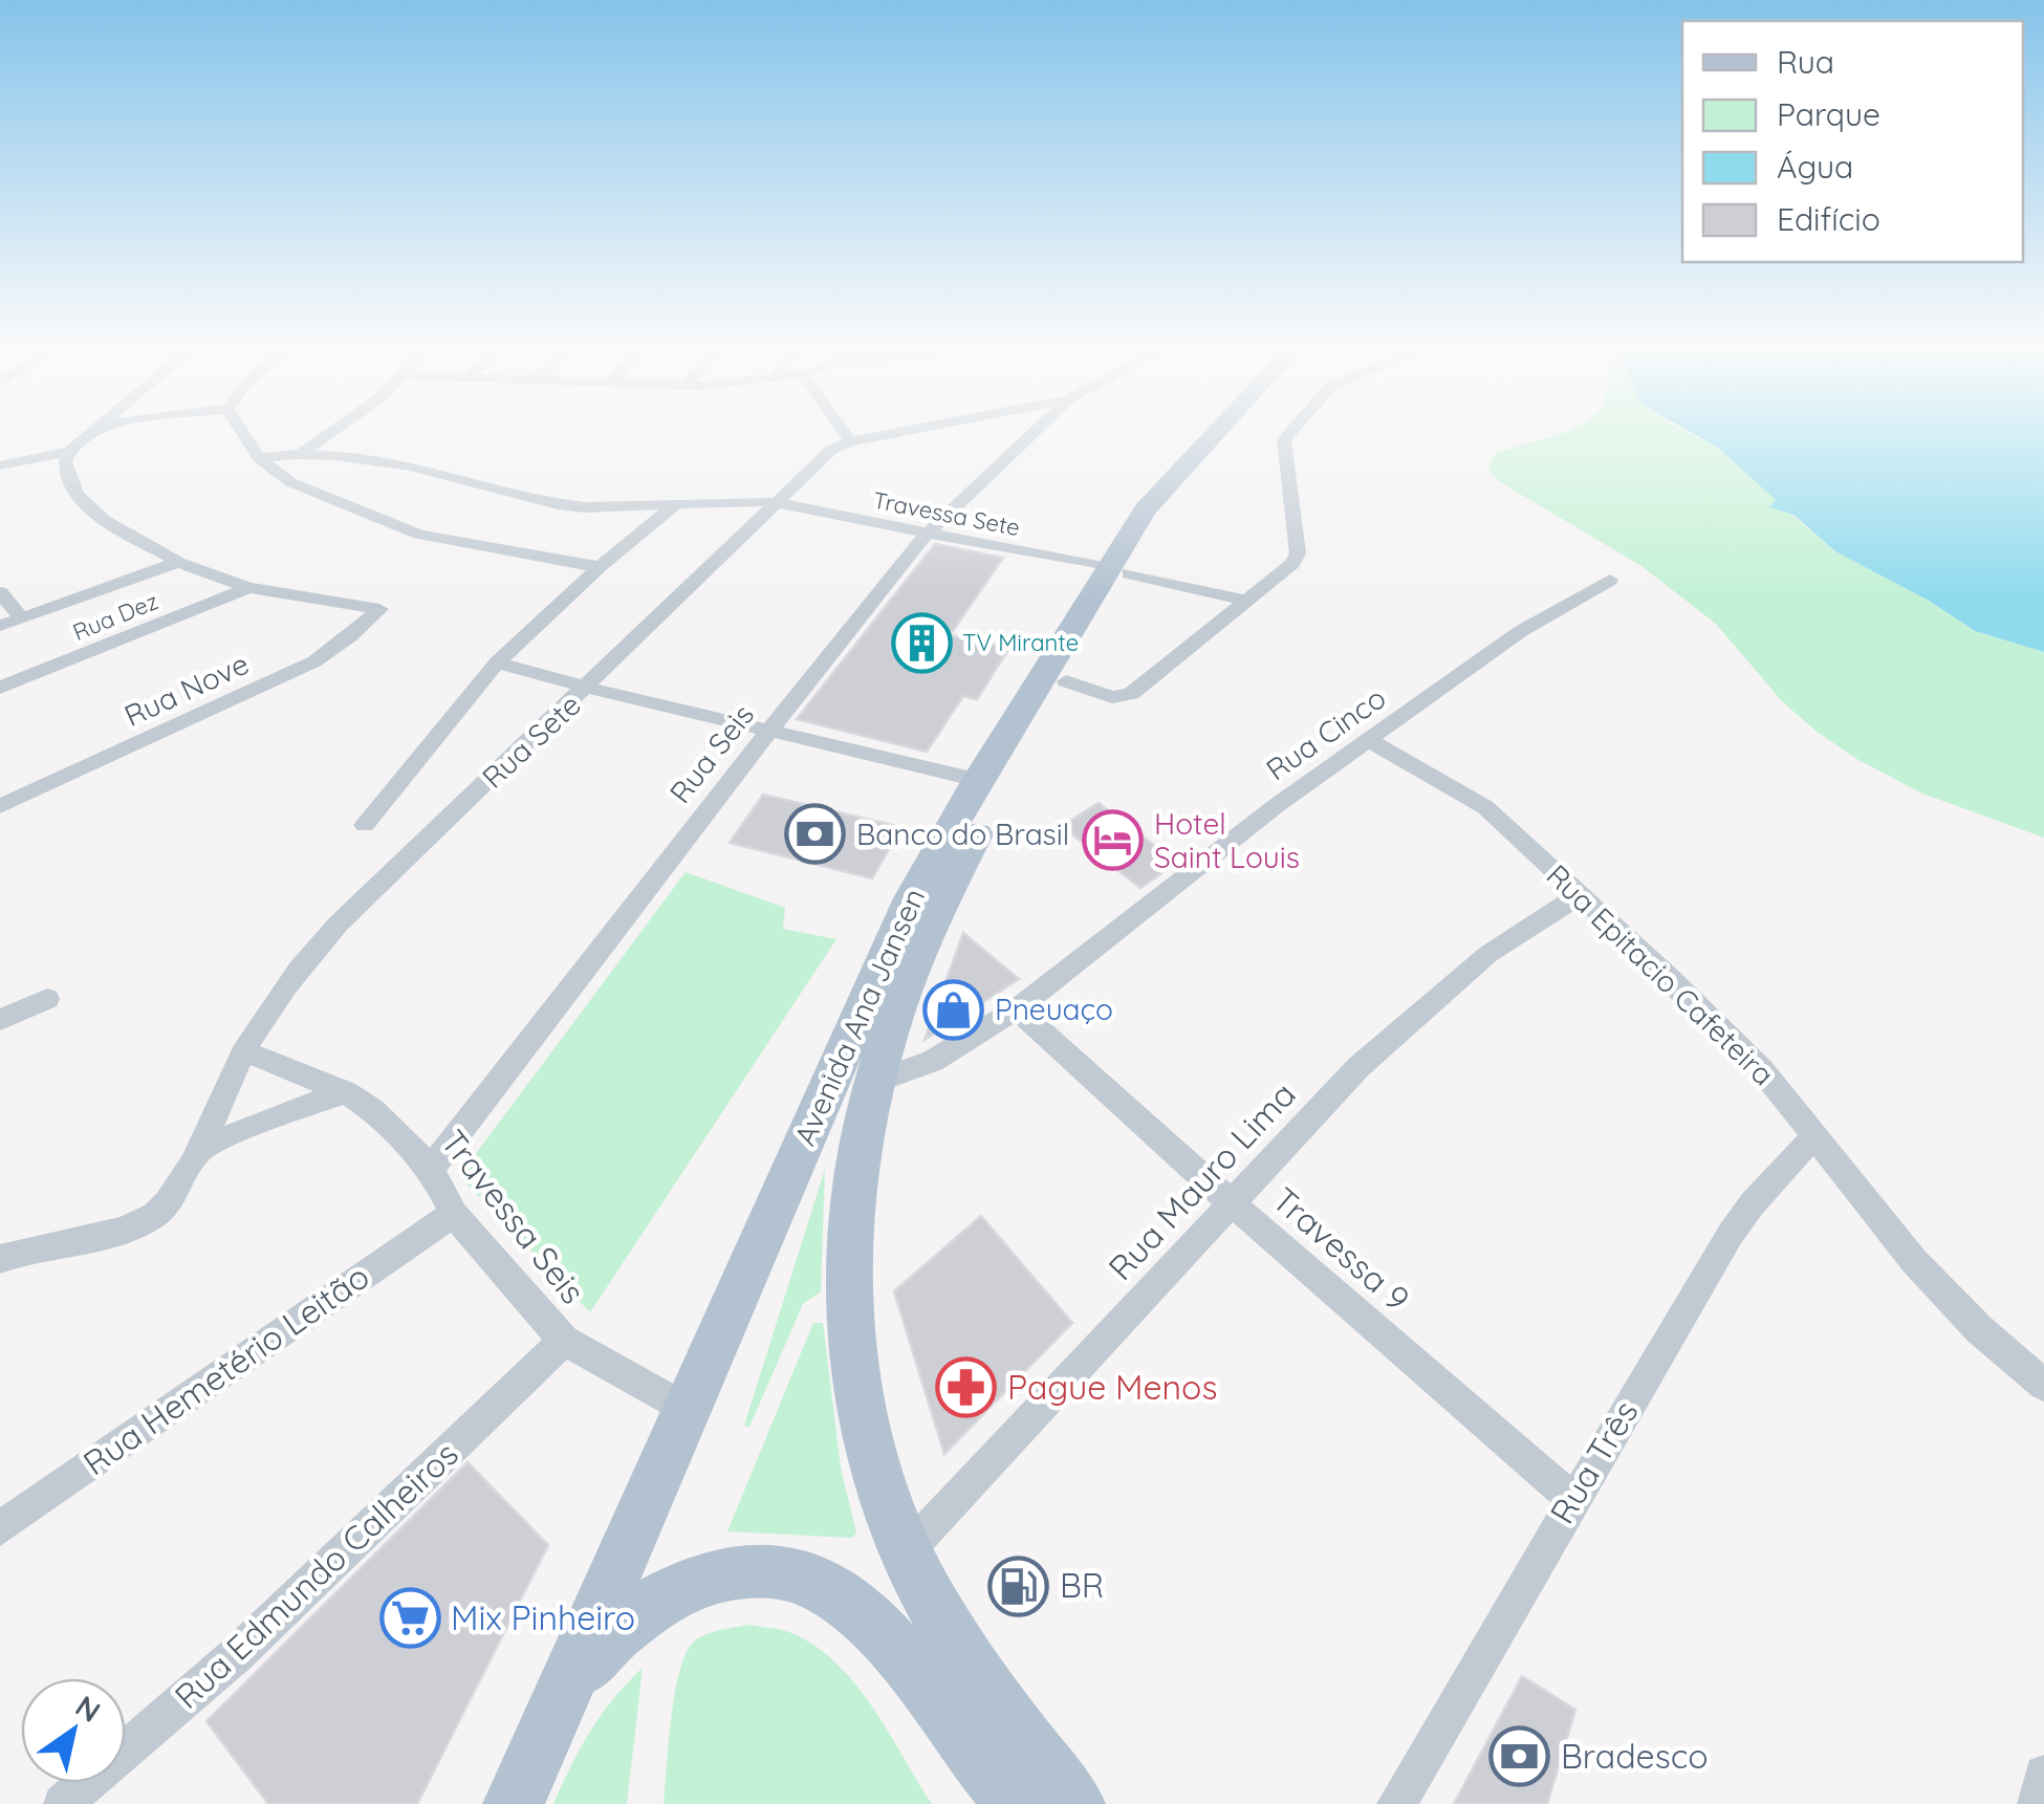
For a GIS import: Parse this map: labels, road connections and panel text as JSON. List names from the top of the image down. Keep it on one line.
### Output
{"streets":{"main road":["Avenida Ana Jansen"],"street":["Travessa Sete","Rua Dez","Rua Nove","Rua Cinco","Rua Sete","Rua Seis","Rua Epitacio Cafeteira","Rua Mauro Lima","Travessa Seis","Travessa 9","Rua Hemetério Leitão","Rua Três","Rua Edmundo Calheiros"]},"crossings":[["Travessa Sete","Rua Sete"],["Travessa Sete","Rua Seis"],["Travessa Sete","Avenida Ana Jansen"],["Rua Dez","Rua Nove"],["Rua Cinco","Rua Epitacio Cafeteira"],["Rua Cinco","Avenida Ana Jansen"],["Rua Cinco","Travessa 9"],["Rua Sete","Travessa Seis"],["Rua Seis","Travessa Seis"],["Rua Epitacio Cafeteira","Rua Mauro Lima"],["Rua Epitacio Cafeteira","Rua Três"],["Avenida Ana Jansen","Rua Mauro Lima"],["Avenida Ana Jansen","Travessa Seis"],["Rua Mauro Lima","Travessa 9"],["Travessa Seis","Rua Hemetério Leitão"],["Travessa Seis","Rua Edmundo Calheiros"],["Travessa 9","Rua Três"]],"places":{"building":["TV Mirante"],"bank":["Banco do Brasil","Bradesco"],"hotel":["Hotel Saint Louis"],"shop":["Pneuaço"],"pharmacy":["Pague Menos"],"fuel station":["BR"],"supermarket":["Mix Pinheiro"]},"legend":["Rua","Parque","Água","Edifício"],"north":"top right"}
